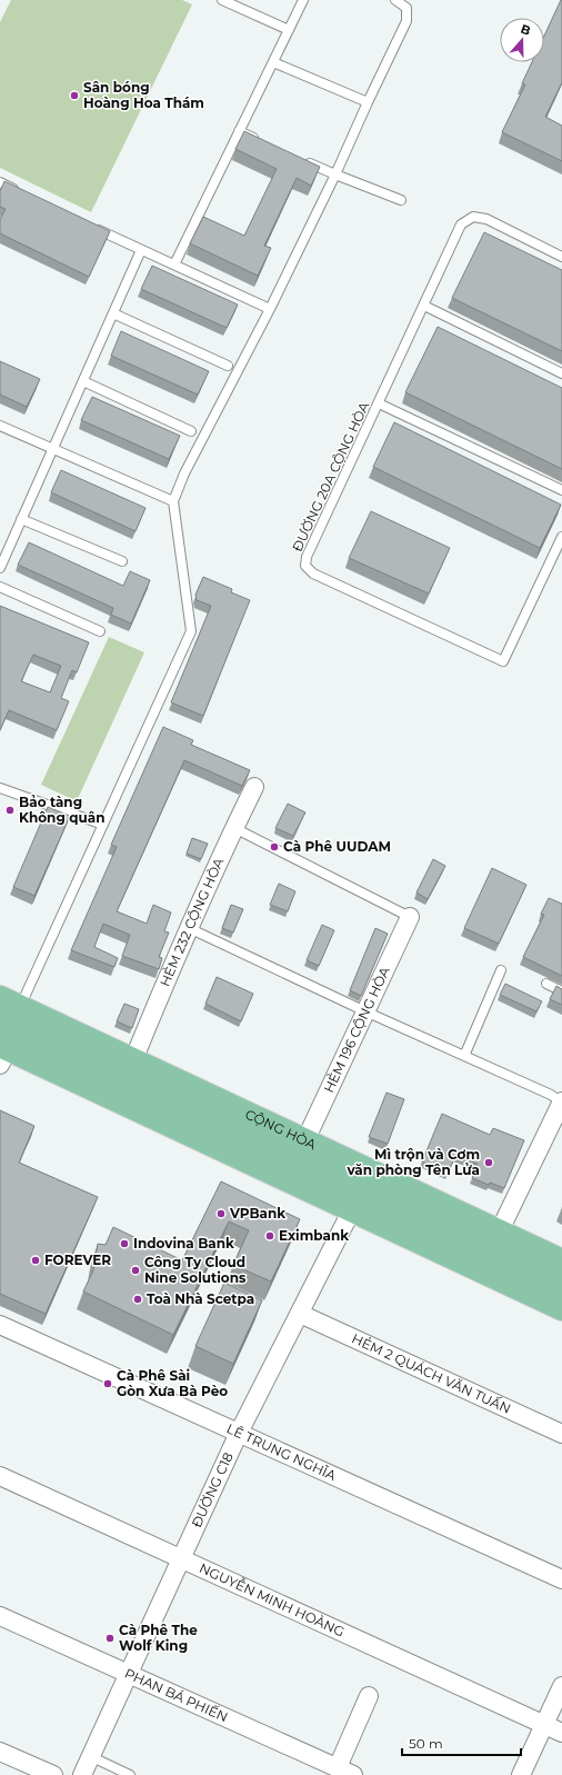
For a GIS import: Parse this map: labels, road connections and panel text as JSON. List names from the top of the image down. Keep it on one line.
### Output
{"streets":{"main road":["CỘNG HÒA"],"street":["HẺM 232 CỘNG HÒA","HẺM 196 CỘNG HÒA","HẺM 2 QUÁCH VĂN TUẤN","LÊ TRUNG NGHĨA","ĐƯỜNG C18","NGUYỄN MINH HOÀNG","PHAN BÁ PHIẾN"],"lane":["ĐƯỜNG 20A CỘNG HÒA"]},"crossings":[["HẺM 232 CỘNG HÒA","CỘNG HÒA"],["HẺM 196 CỘNG HÒA","CỘNG HÒA"],["HẺM 2 QUÁCH VĂN TUẤN","ĐƯỜNG C18"],["LÊ TRUNG NGHĨA","ĐƯỜNG C18"],["ĐƯỜNG C18","NGUYỄN MINH HOÀNG"],["ĐƯỜNG C18","PHAN BÁ PHIẾN"]],"places":["Sân bóng Hoàng Hoa Thám","Bảo tàng Không quân","Cà Phê UUDAM","Mì trộn và Cơm văn phòng Tên Lửa","VPBank","Eximbank","Indovina Bank","FOREVER","Công Ty Cloud Nine Solutions","Toà Nhà Scetpa","Cà Phê Sài Gòn Xưa Bà Pèo","Cà Phê The Wolf King"],"scale_bar":"50 m","north":"top"}
